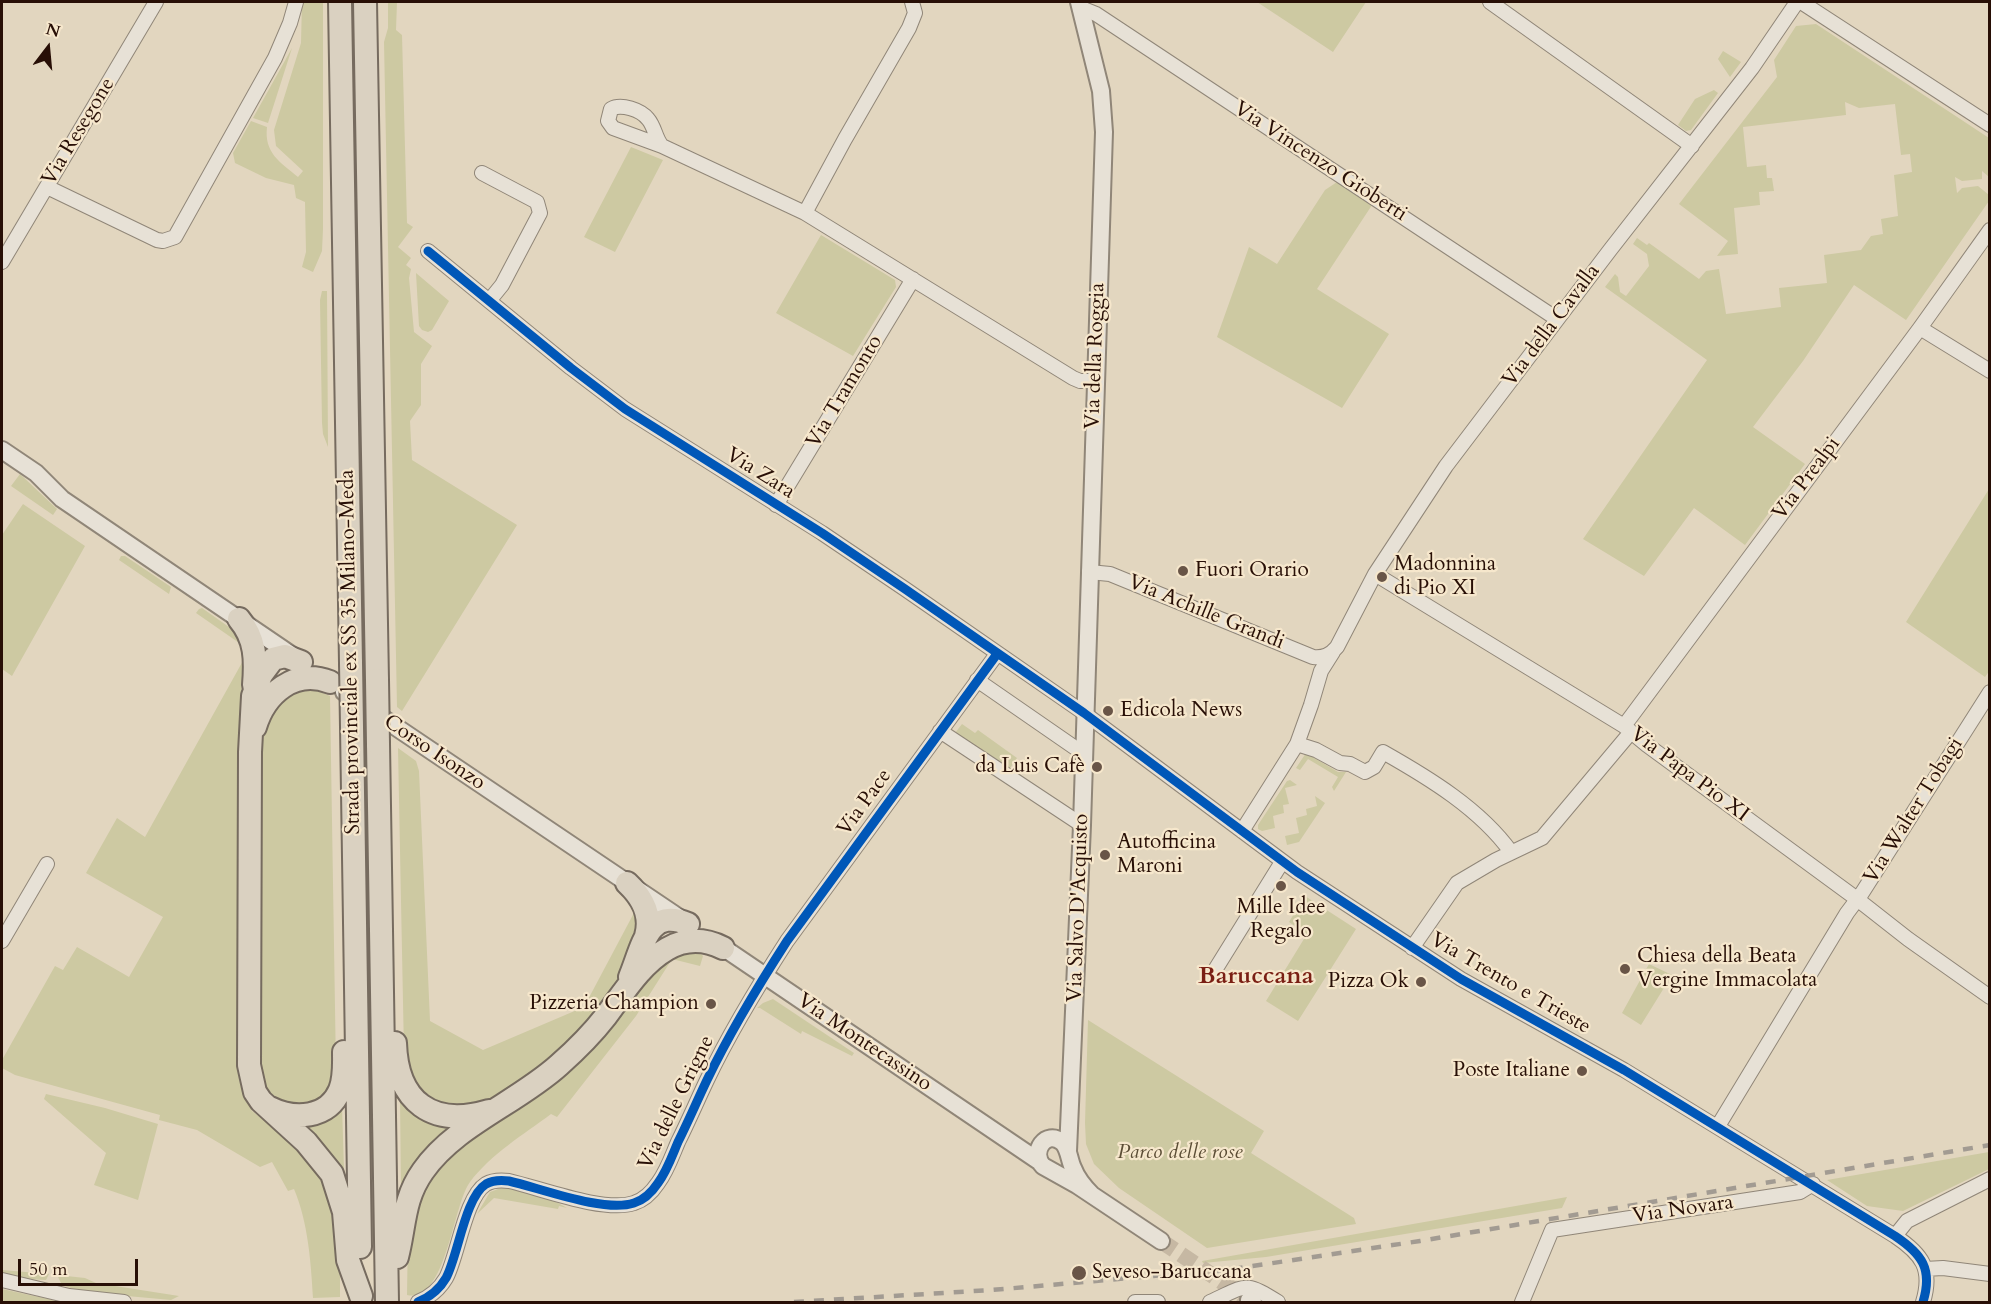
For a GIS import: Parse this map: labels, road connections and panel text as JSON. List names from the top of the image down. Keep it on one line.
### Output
{"streets":{"highway":["Strada provinciale ex SS 35 Milano-Meda"],"street":["Via Resegone","Via Vincenzo Gioberti","Via della Cavalla","Via della Roggia","Via Tramonto","Via Zara","Via Prealpi","Via Achille Grandi","Corso Isonzo","Via Papa Pio XI","Via Pace","Via Walter Tobagi","Via Salvo D'Acquisto","Via Trento e Trieste","Via Montecassino","Via delle Grigne","Via Novara"]},"crossings":[["Via Vincenzo Gioberti","Via della Cavalla"],["Via Vincenzo Gioberti","Via della Roggia"],["Via della Cavalla","Via Achille Grandi"],["Via della Cavalla","Via Papa Pio XI"],["Via della Roggia","Via Zara"],["Via della Roggia","Via Achille Grandi"],["Via della Roggia","Via Salvo D'Acquisto"],["Via della Roggia","Via Trento e Trieste"],["Via Tramonto","Via Zara"],["Via Zara","Via Pace"],["Via Zara","Via Salvo D'Acquisto"],["Via Zara","Via Trento e Trieste"],["Via Prealpi","Via Papa Pio XI"],["Via Prealpi","Via Trento e Trieste"],["Corso Isonzo","Via Montecassino"],["Via Papa Pio XI","Via Walter Tobagi"],["Via Pace","Via Montecassino"],["Via Pace","Via delle Grigne"],["Via Walter Tobagi","Via Trento e Trieste"],["Via Salvo D'Acquisto","Via Trento e Trieste"],["Via Salvo D'Acquisto","Via Montecassino"],["Via Trento e Trieste","Via Novara"],["Via Montecassino","Via delle Grigne"]],"districts":["Baruccana"],"parks":["Parco delle rose"],"places":["Fuori Orario","Madonnina di Pio XI","Edicola News","da Luis Cafè","Autofficina Maroni","Mille Idee Regalo","Chiesa della Beata Vergine Immacolata","Pizza Ok","Pizzeria Champion","Poste Italiane","Seveso-Baruccana"],"scale_bar":"50 m","north":"top"}
